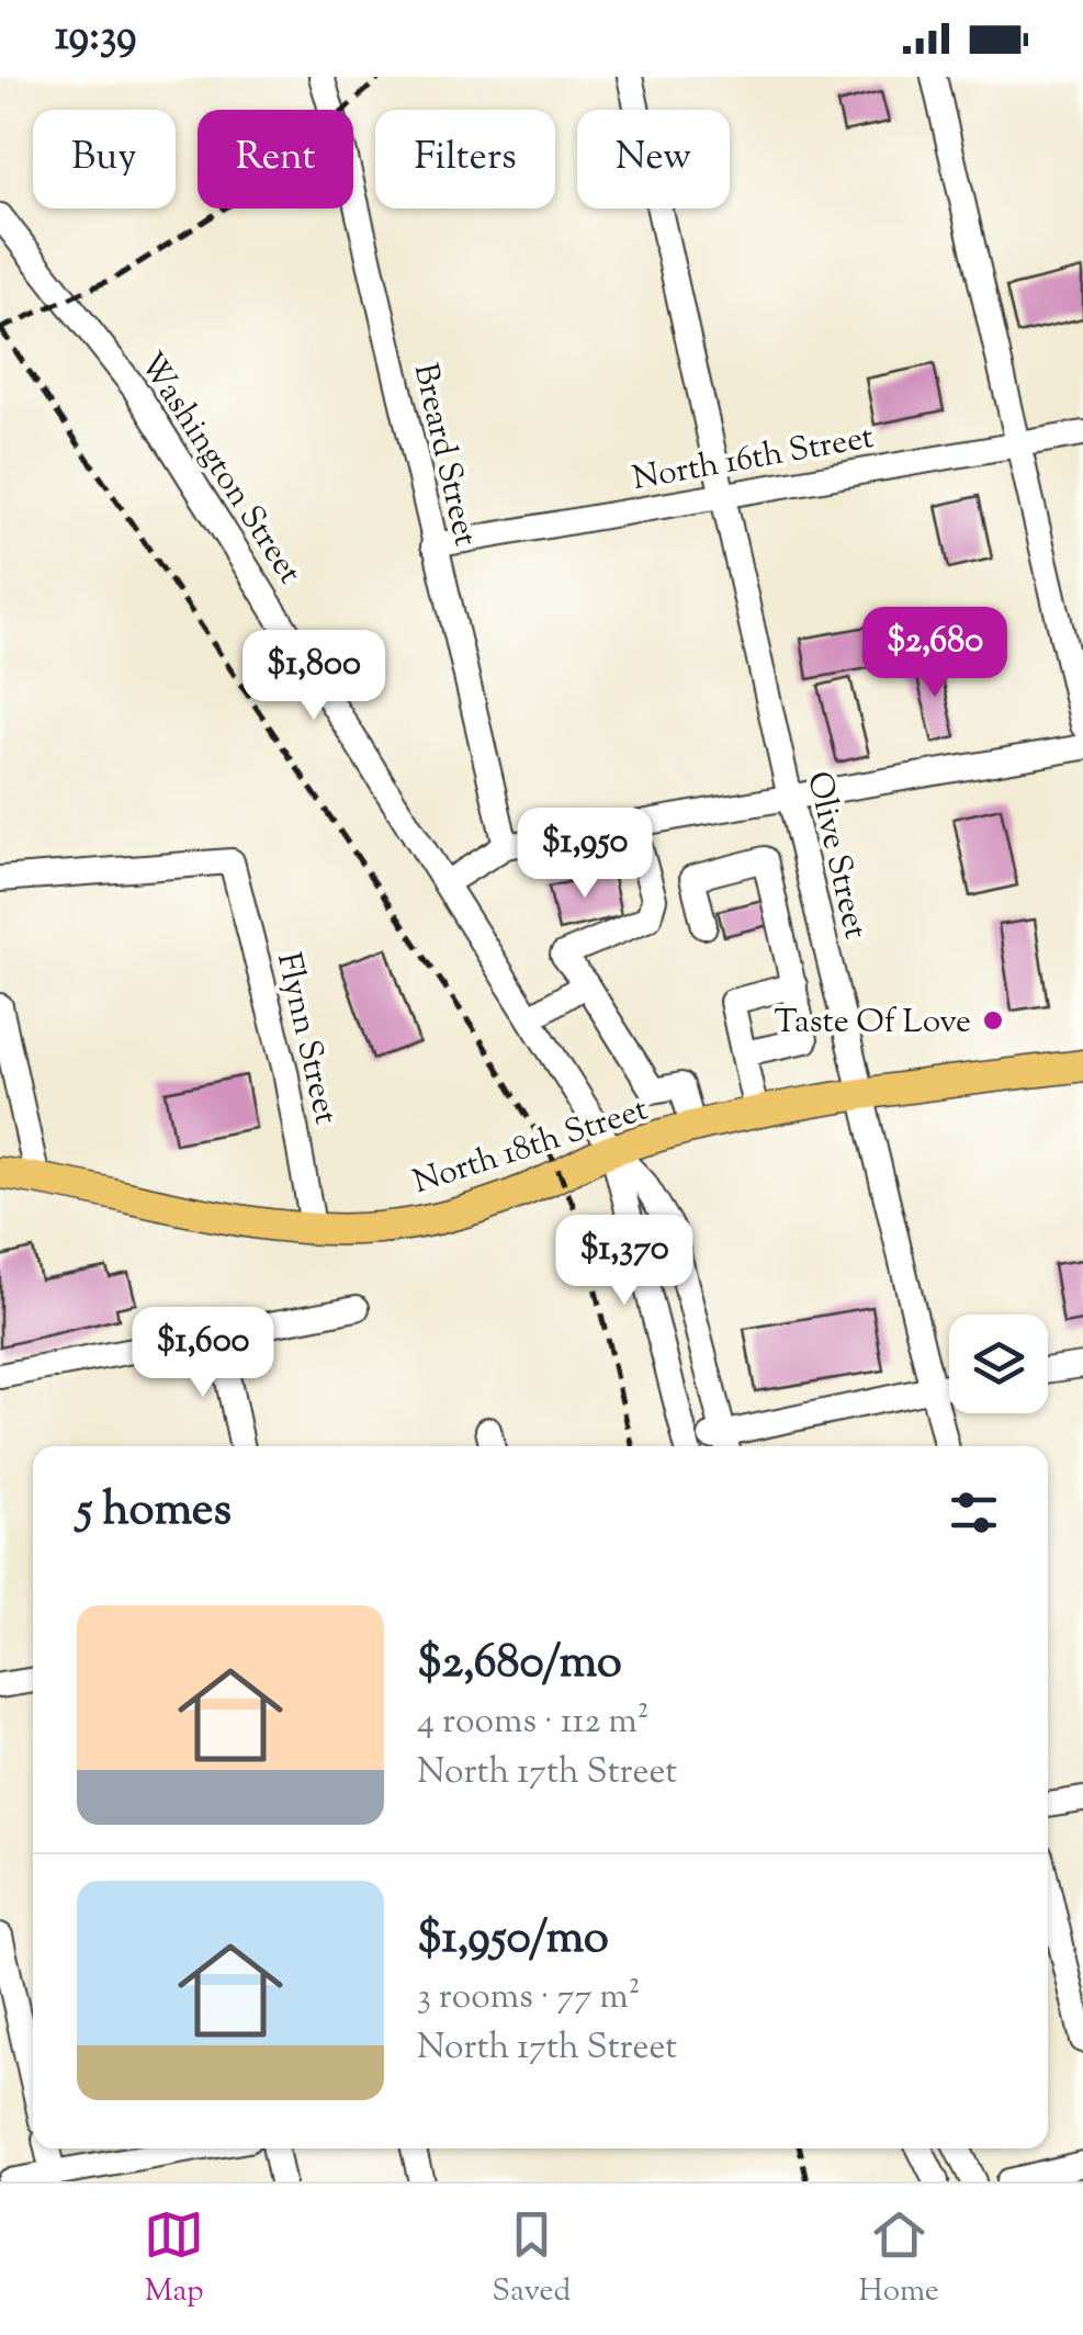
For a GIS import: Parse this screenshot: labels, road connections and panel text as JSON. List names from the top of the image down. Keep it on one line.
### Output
{"streets":{"main road":["North 18th Street"],"street":["Breard Street","North 16th Street","Washington Street","Olive Street","Flynn Street"]},"crossings":[["Breard Street","North 16th Street"],["North 16th Street","Olive Street"],["Washington Street","North 18th Street"],["Olive Street","North 18th Street"],["Flynn Street","North 18th Street"]],"places":["Taste Of Love"],"page":{"status":"19:39","chip":["Buy","Rent","Filters","New"],"price":["$2,680","$1,800","$1,950","$1,370","$1,600"],"heading":"5 homes","list":[{"name":"$2,680/mo","note":"4 rooms · 112 m² · North 17th Street"},{"name":"$1,950/mo","note":"3 rooms · 77 m² · North 17th Street"}],"tabs":["Map","Saved","Home"]}}
